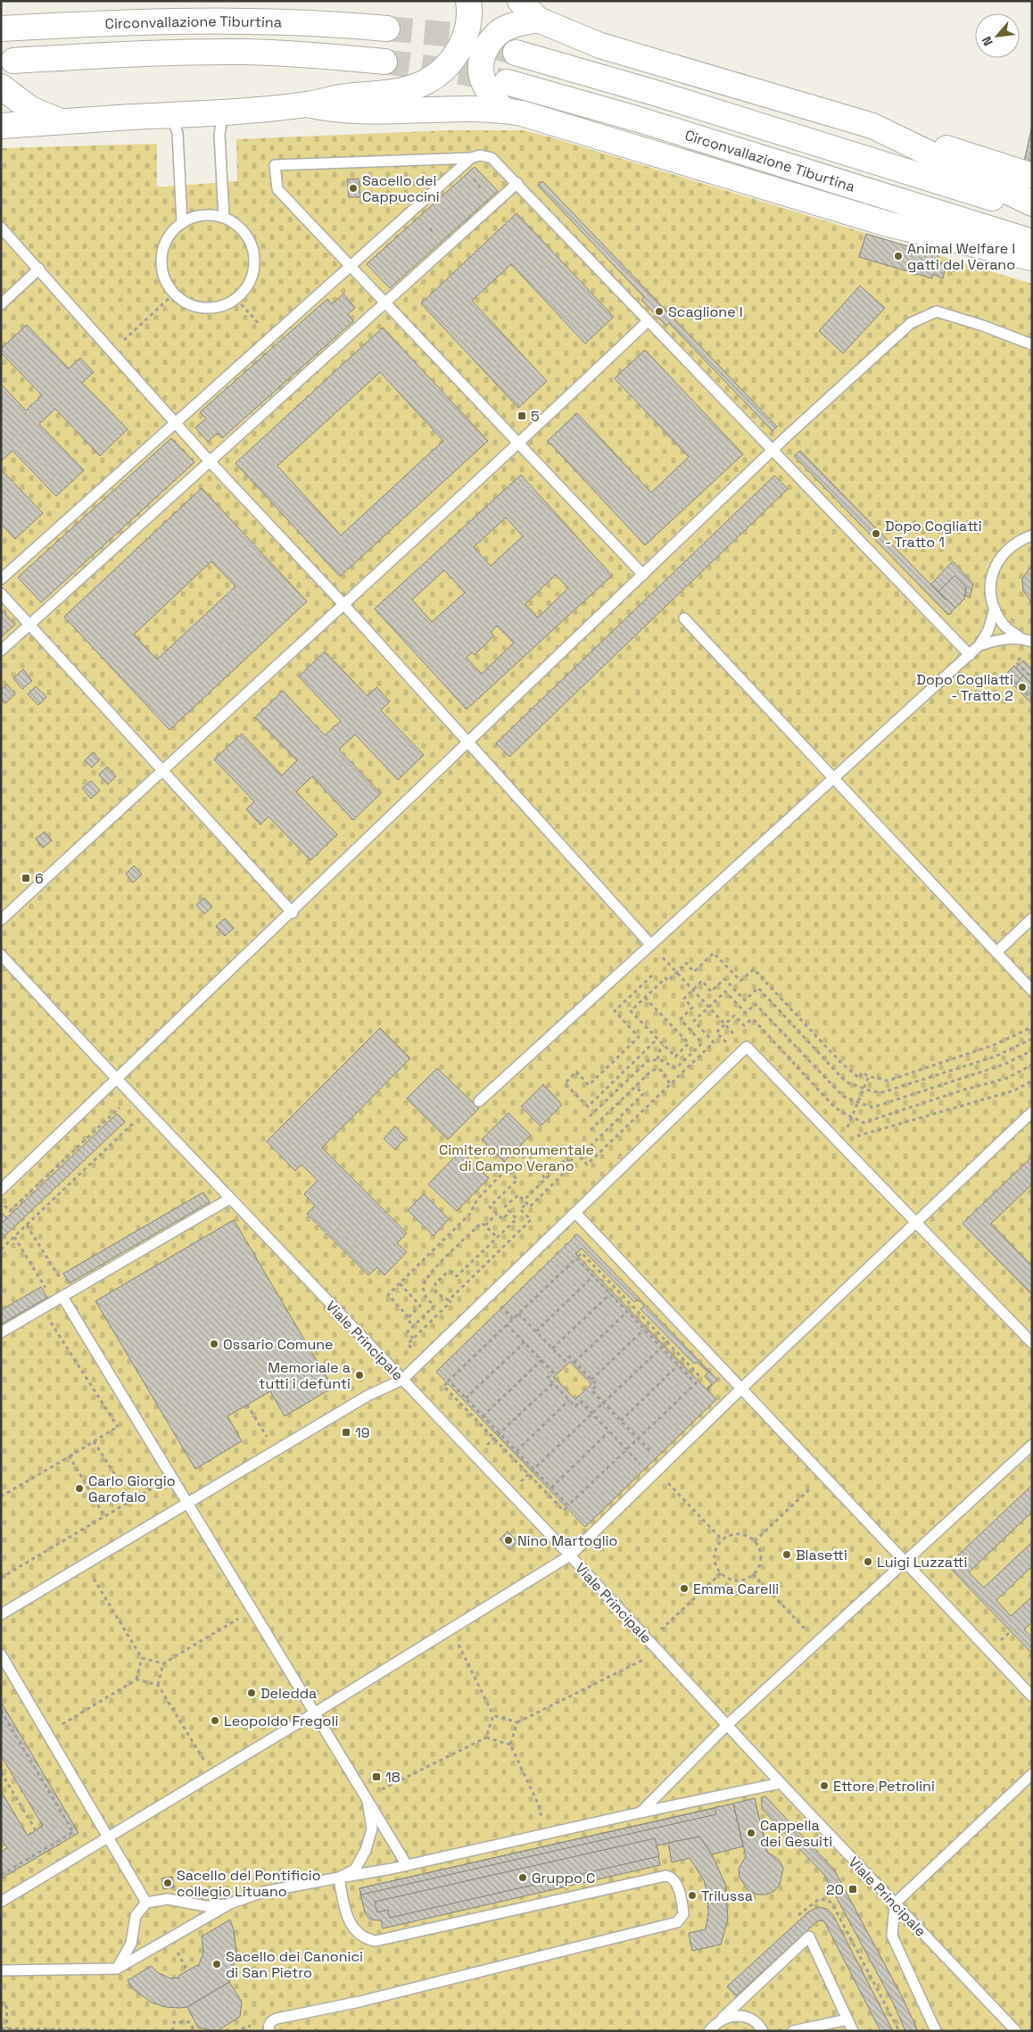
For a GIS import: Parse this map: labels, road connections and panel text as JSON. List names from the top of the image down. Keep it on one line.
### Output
{"streets":{"highway":["Circonvallazione Tiburtina"],"lane":["Viale Principale"]},"parks":["Cimitero monumentale di Campo Verano"],"places":{"other":["Sacello dei Cappuccini","Animal Welfare I gatti del Verano","Scaglione I","Dopo Cogliatti - Tratto 1","Dopo Cogliatti - Tratto 2","Ossario Comune","Memoriale a tutti i defunti","Carlo Giorgio Garofalo","Nino Martoglio","Blasetti","Luigi Luzzatti","Emma Carelli","Deledda","Leopoldo Fregoli","Ettore Petrolini","Cappella dei Gesuiti","Gruppo C","Sacello del Pontificio collegio Lituano","Trilussa","Sacello dei Canonici di San Pietro"],"transit":["5","6","19","18","20"]},"north":"bottom left"}
